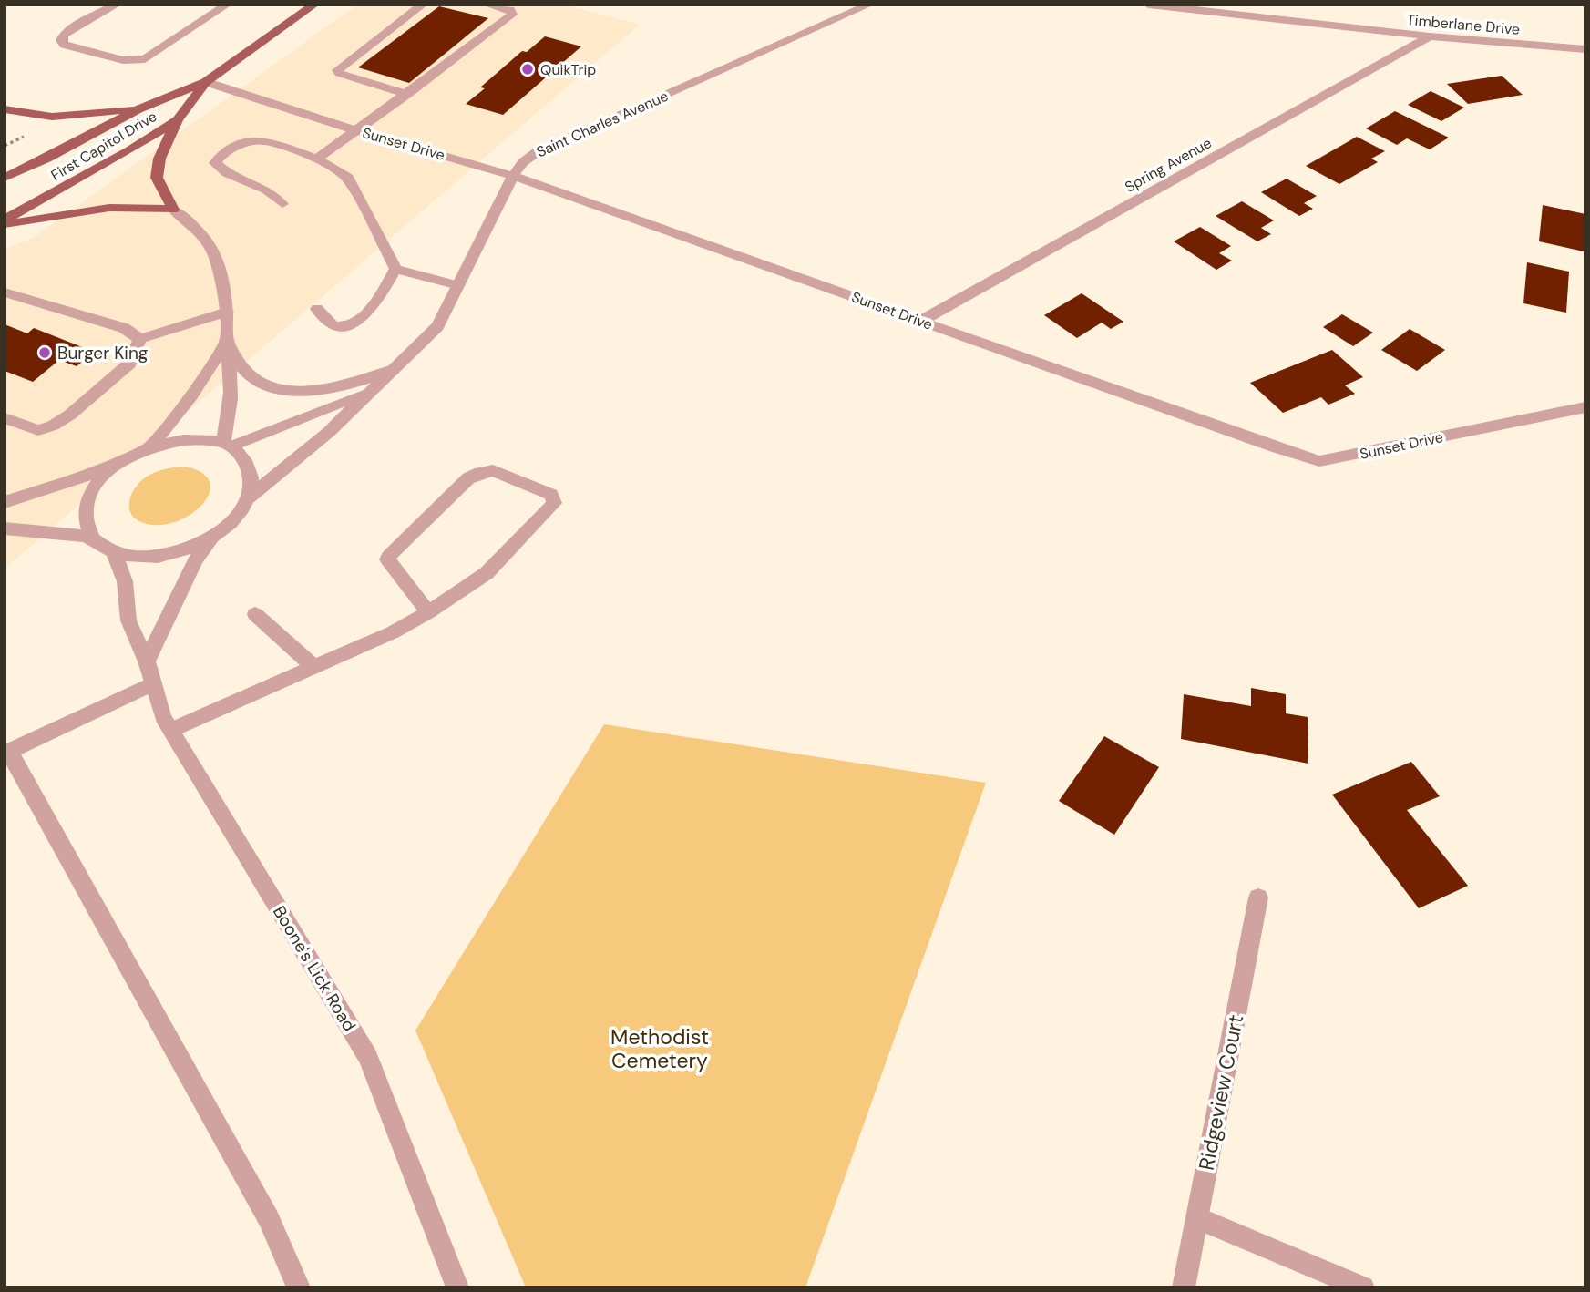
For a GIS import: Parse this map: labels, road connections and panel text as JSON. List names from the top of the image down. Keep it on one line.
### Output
{"streets":{"main road":["First Capitol Drive"],"street":["Timberlane Drive","Saint Charles Avenue","Sunset Drive","Spring Avenue","Boone's Lick Road","Ridgeview Court"]},"crossings":[["Timberlane Drive","Spring Avenue"],["Saint Charles Avenue","Sunset Drive"],["Saint Charles Avenue","Boone's Lick Road"],["Sunset Drive","First Capitol Drive"],["Sunset Drive","Spring Avenue"]],"parks":["Methodist Cemetery"],"places":["QuikTrip","Burger King"]}
